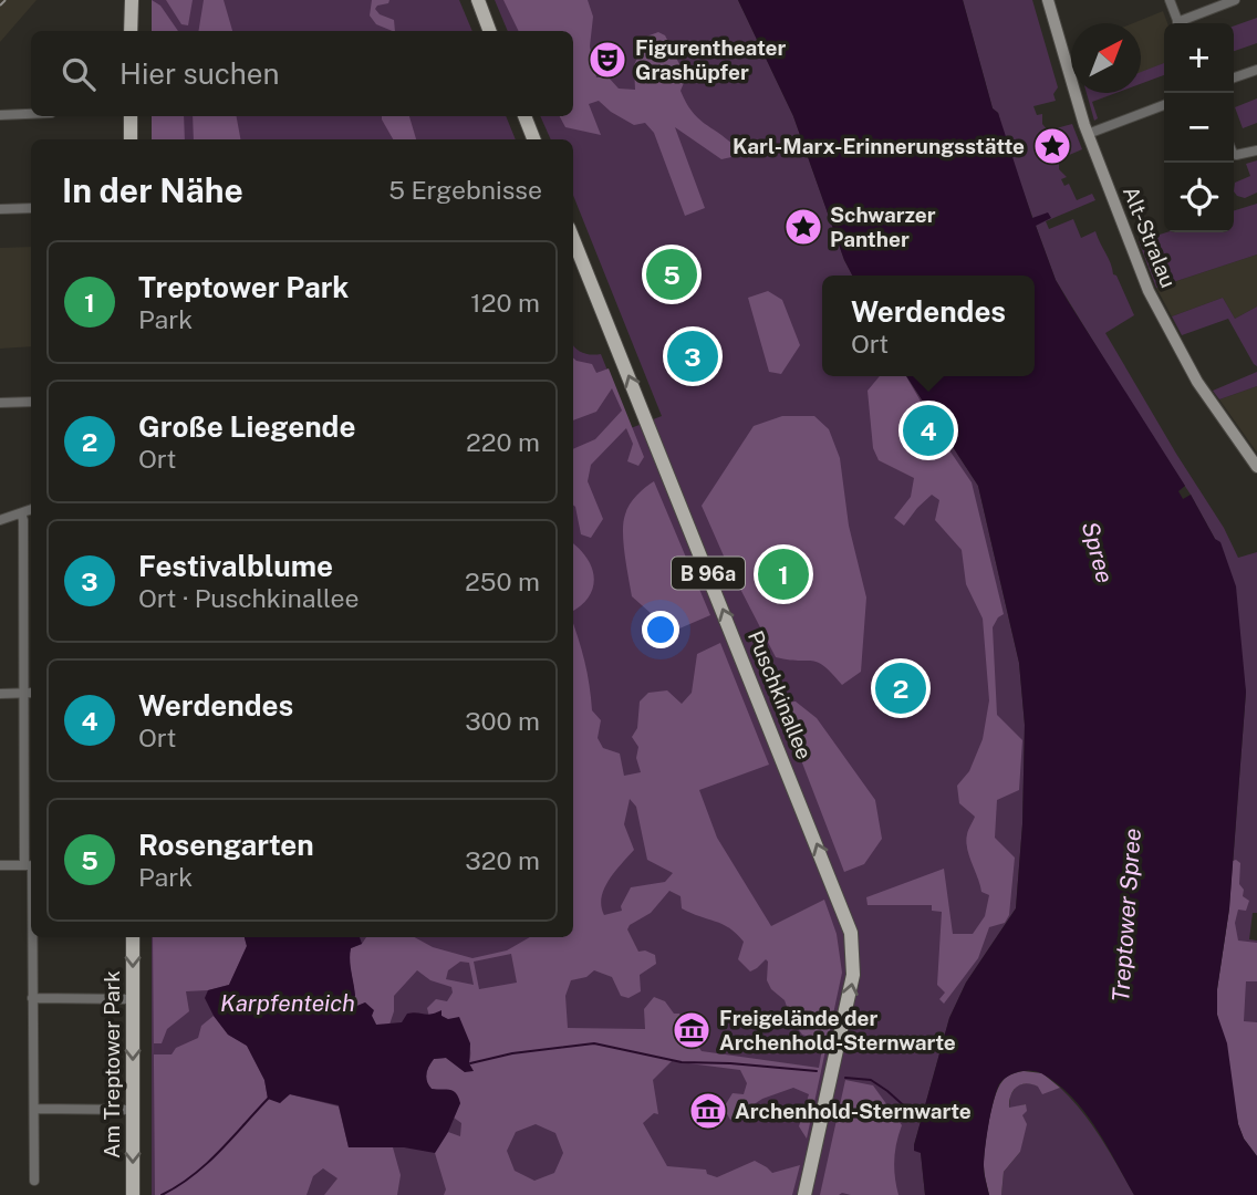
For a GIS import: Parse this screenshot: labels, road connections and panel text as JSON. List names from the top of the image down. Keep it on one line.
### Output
{"streets":{"main road":["B 96a","Puschkinallee","Am Treptower Park"],"street":["Alt-Stralau"]},"one_way":["Puschkinallee","Am Treptower Park"],"water":["Spree","Treptower Spree","Karpfenteich"],"places":{"theatre":["Figurentheater Grashüpfer"],"place":["Karl-Marx-Erinnerungsstätte","Schwarzer Panther"],"museum":["Freigelände der Archenhold-Sternwarte","Archenhold-Sternwarte"]},"north":"top right","page":{"map_buttons":["+","−"],"search":"Hier suchen","heading":["In der Nähe","5 Ergebnisse"],"list":[{"mark":"1","name":"Treptower Park","note":"Park","value":"120 m"},{"mark":"2","name":"Große Liegende","note":"Ort","value":"220 m"},{"mark":"3","name":"Festivalblume","note":"Ort · Puschkinallee","value":"250 m"},{"mark":"4","name":"Werdendes","note":"Ort","value":"300 m"},{"mark":"5","name":"Rosengarten","note":"Park","value":"320 m"}],"pins":["5","3","4","1","2"],"popup":["Werdendes","Ort"]}}
